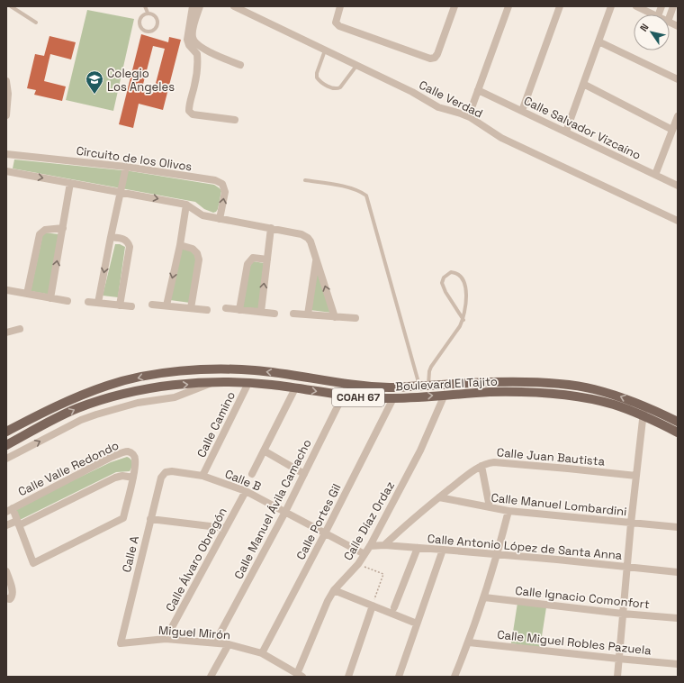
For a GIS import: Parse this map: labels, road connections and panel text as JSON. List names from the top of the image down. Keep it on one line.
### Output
{"streets":{"main road":["Boulevard El Tajito","COAH 67"],"street":["Calle Verdad","Calle Salvador Vizcaíno","Circuito de los Olivos","Calle Camino","Calle Juan Bautista","Calle Valle Redondo","Calle B","Calle Manuel Lombardini","Calle Manuel Ávila Camacho","Calle Díaz Ordaz","Calle Portes Gil","Calle Antonio López de Santa Anna","Calle A","Calle Álvaro Obregón","Calle Ignacio Comonfort","Miguel Mirón","Calle Miguel Robles Pazuela"]},"crossings":[["Boulevard El Tajito","Calle Camino"],["Boulevard El Tajito","Calle Manuel Ávila Camacho"],["Boulevard El Tajito","Calle Díaz Ordaz"],["Boulevard El Tajito","Calle Portes Gil"],["Calle Camino","Calle B"],["Calle Juan Bautista","Calle Manuel Lombardini"],["Calle Juan Bautista","Calle Antonio López de Santa Anna"],["Calle B","Calle Manuel Ávila Camacho"],["Calle B","Calle Díaz Ordaz"],["Calle B","Calle Portes Gil"],["Calle B","Calle A"],["Calle B","Calle Álvaro Obregón"],["Calle Manuel Ávila Camacho","Miguel Mirón"],["Calle Díaz Ordaz","Calle Antonio López de Santa Anna"],["Calle Díaz Ordaz","Miguel Mirón"],["Calle Portes Gil","Miguel Mirón"],["Calle A","Miguel Mirón"],["Calle Álvaro Obregón","Miguel Mirón"]],"places":{"school or university":["Colegio Los Angeles"]},"north":"top left"}
